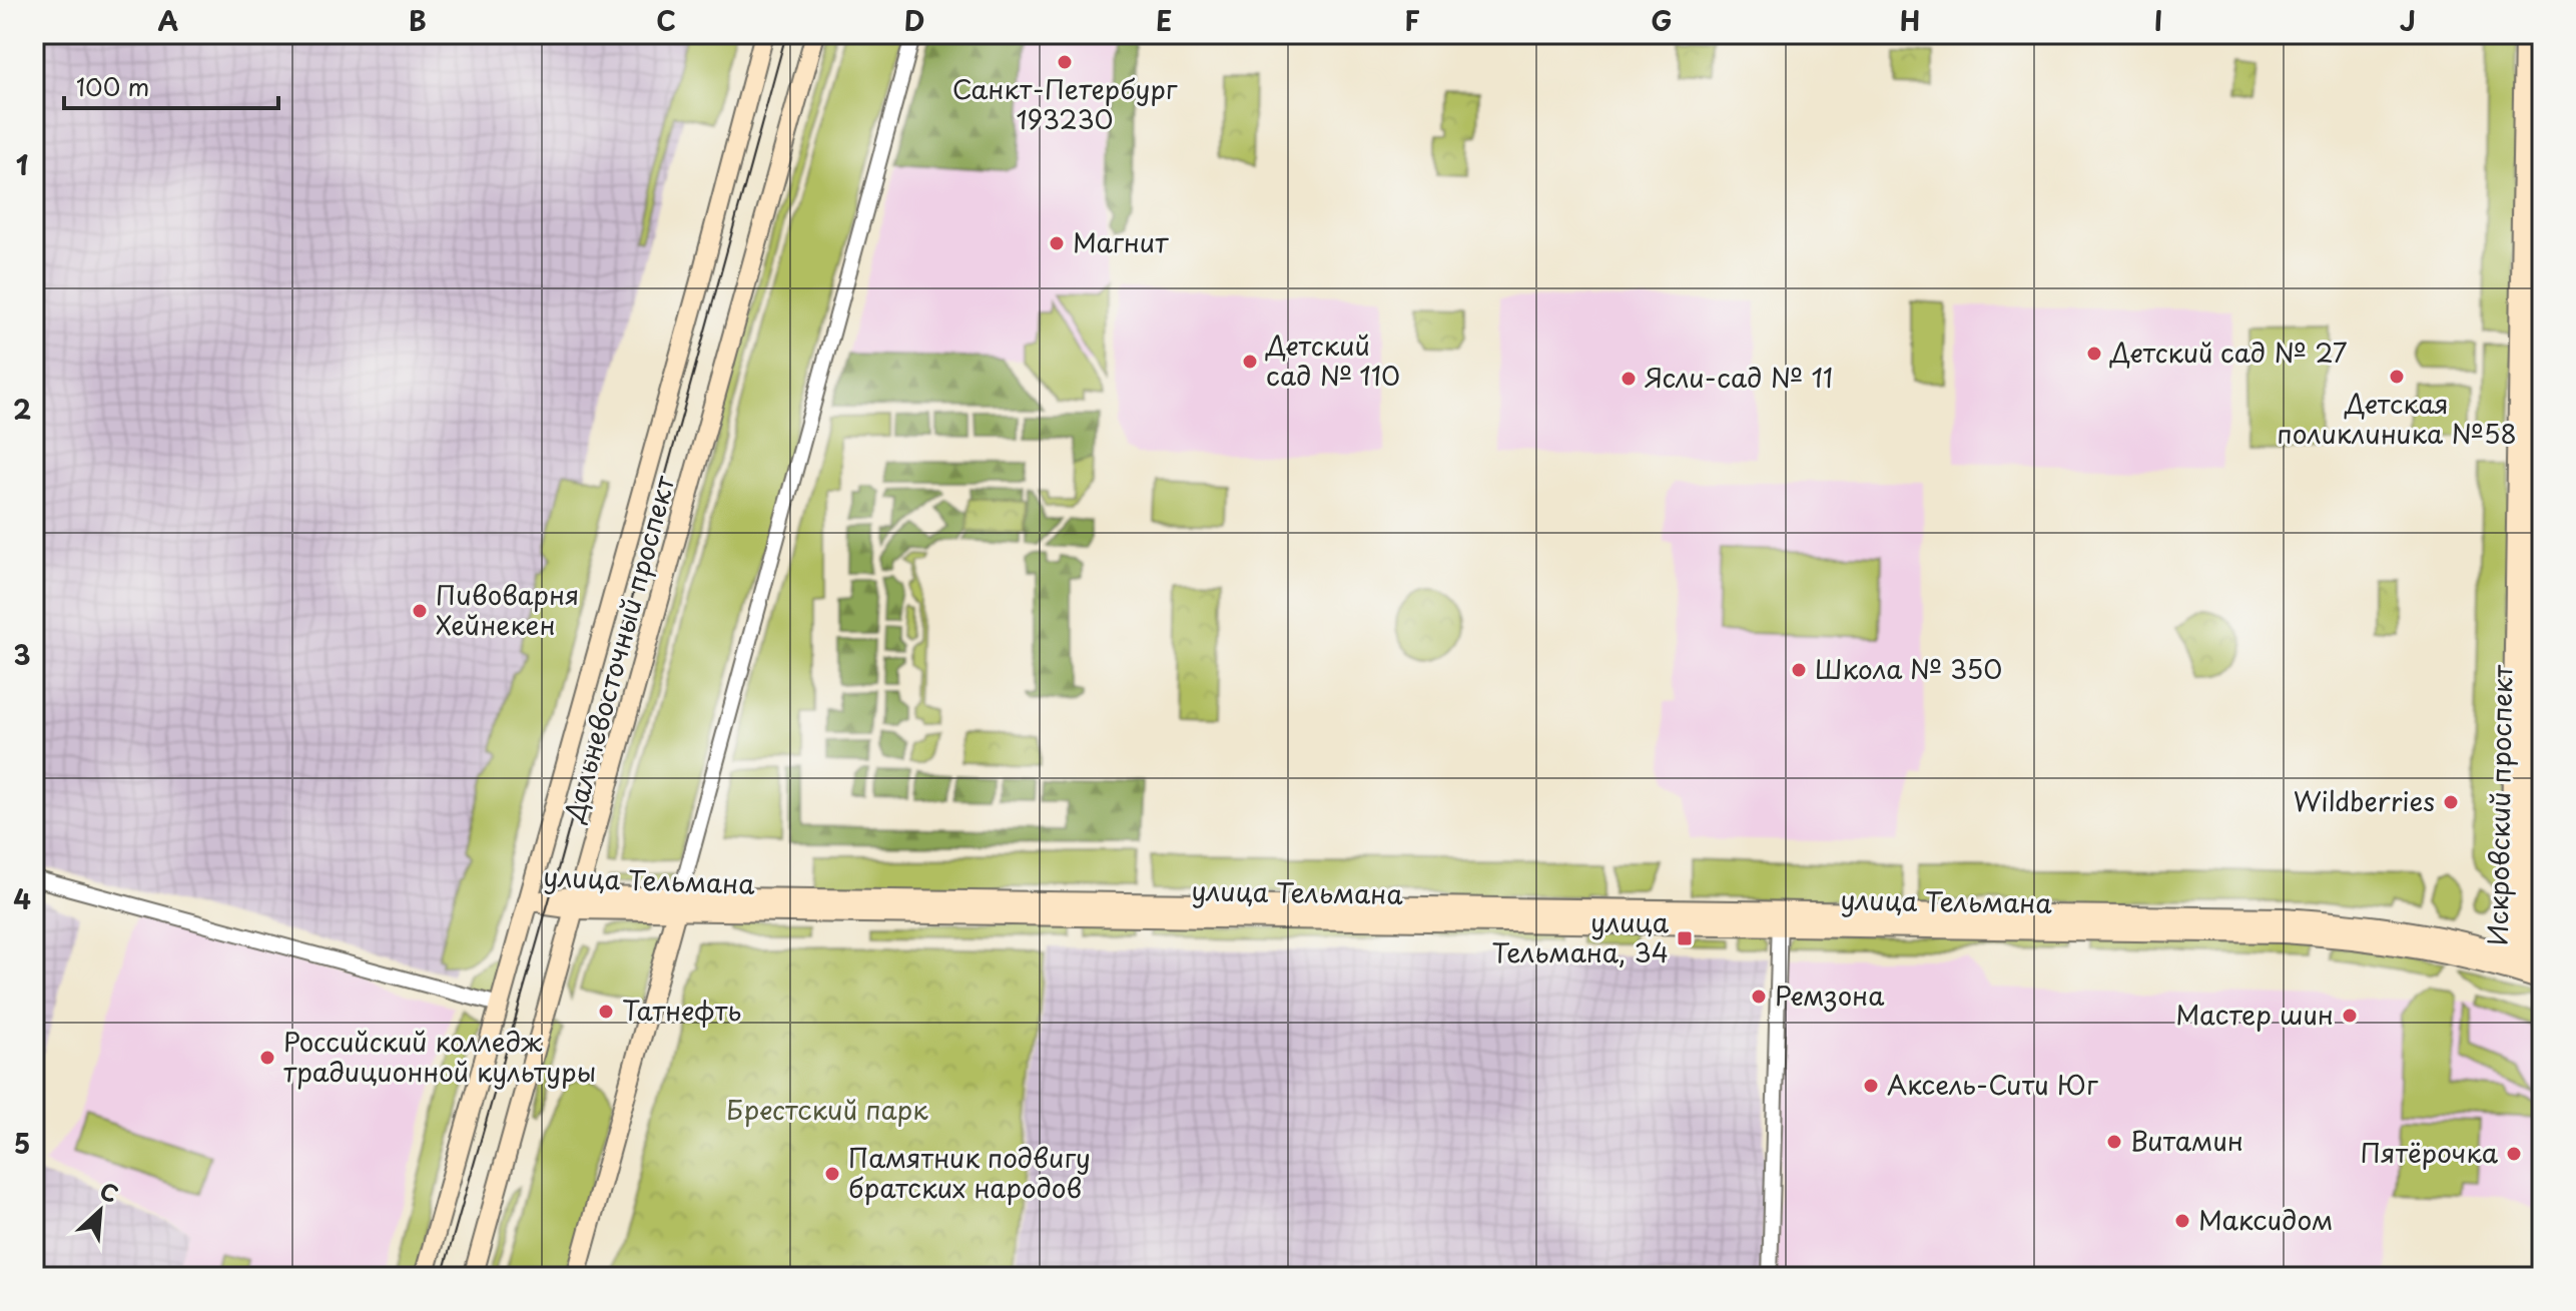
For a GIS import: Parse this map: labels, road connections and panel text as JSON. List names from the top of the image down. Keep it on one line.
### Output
{"streets":{"street":["Дальневосточный проспект","Искровский проспект","улица Тельмана"]},"crossings":[["Дальневосточный проспект","улица Тельмана"],["Искровский проспект","улица Тельмана"]],"parks":["Брестский парк"],"places":{"other":["Санкт-Петербург 193230","Магнит","Детский сад № 27","Детский сад № 110","Детская поликлиника №58","Ясли-сад № 11","Пивоварня Хейнекен","Школа № 350","Wildberries","Ремзона","Татнефть","Мастер шин","Российский колледж традиционной культуры","Аксель-Сити Юг","Витамин","Пятёрочка","Памятник подвигу братских народов","Максидом"],"transit":["улица Тельмана, 34"]},"scale_bar":"100 m","north":"top right","grid":{"columns":["A","B","C","D","E","F","G","H","I","J"],"rows":["1","2","3","4","5"]}}
